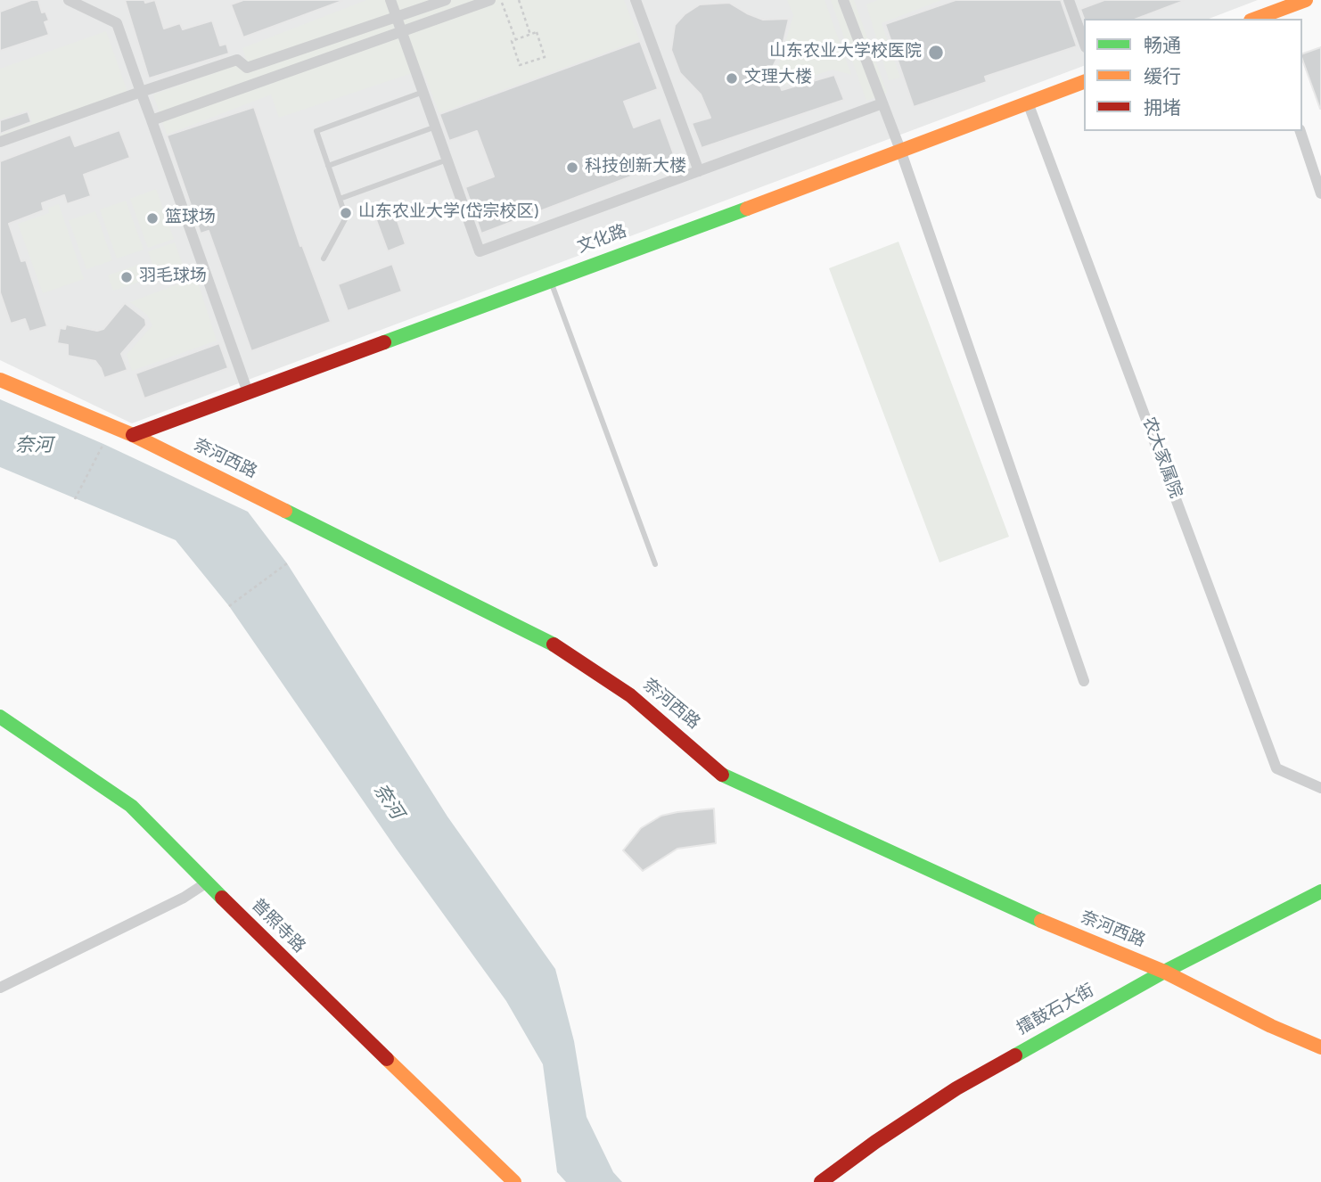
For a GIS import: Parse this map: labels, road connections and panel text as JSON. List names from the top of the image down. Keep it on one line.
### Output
{"streets":{"street":["文化路","农大家属院","奈河西路","普照寺路","擂鼓石大街"]},"crossings":[["文化路","农大家属院"],["文化路","奈河西路"],["奈河西路","擂鼓石大街"]],"water":["奈河"],"places":["山东农业大学校医院","文理大楼","科技创新大楼","山东农业大学(岱宗校区)","篮球场","羽毛球场"],"legend":["畅通","缓行","拥堵"]}
